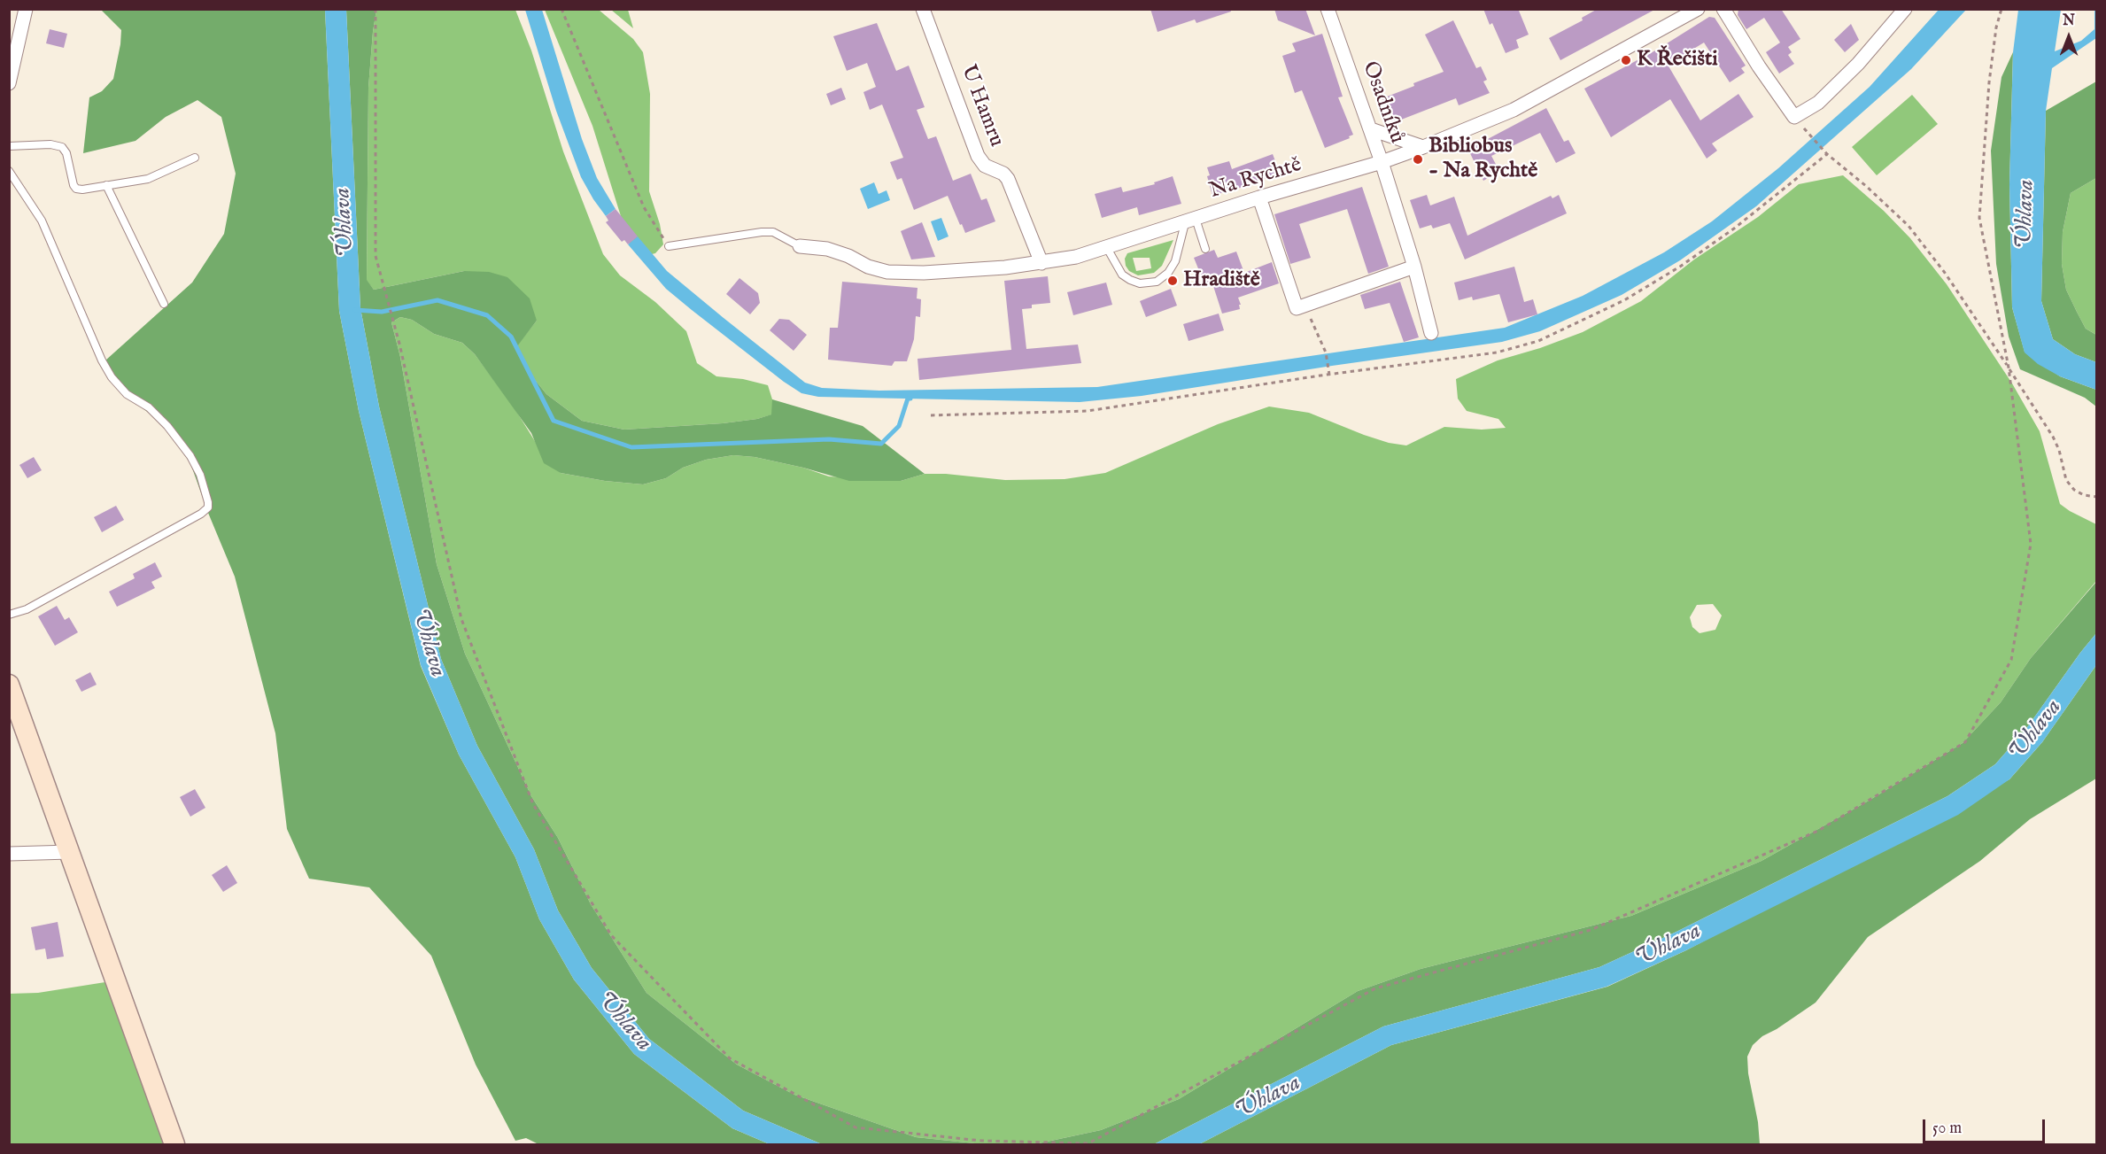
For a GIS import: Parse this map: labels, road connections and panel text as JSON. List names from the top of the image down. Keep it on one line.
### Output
{"streets":{"street":["Osadníků","U Hamru","Na Rychtě"]},"crossings":[["Osadníků","Na Rychtě"],["U Hamru","Na Rychtě"]],"water":["Úhlava"],"places":["K Řečišti","Bibliobus - Na Rychtě","Hradiště"],"scale_bar":"50 m","north":"top"}
